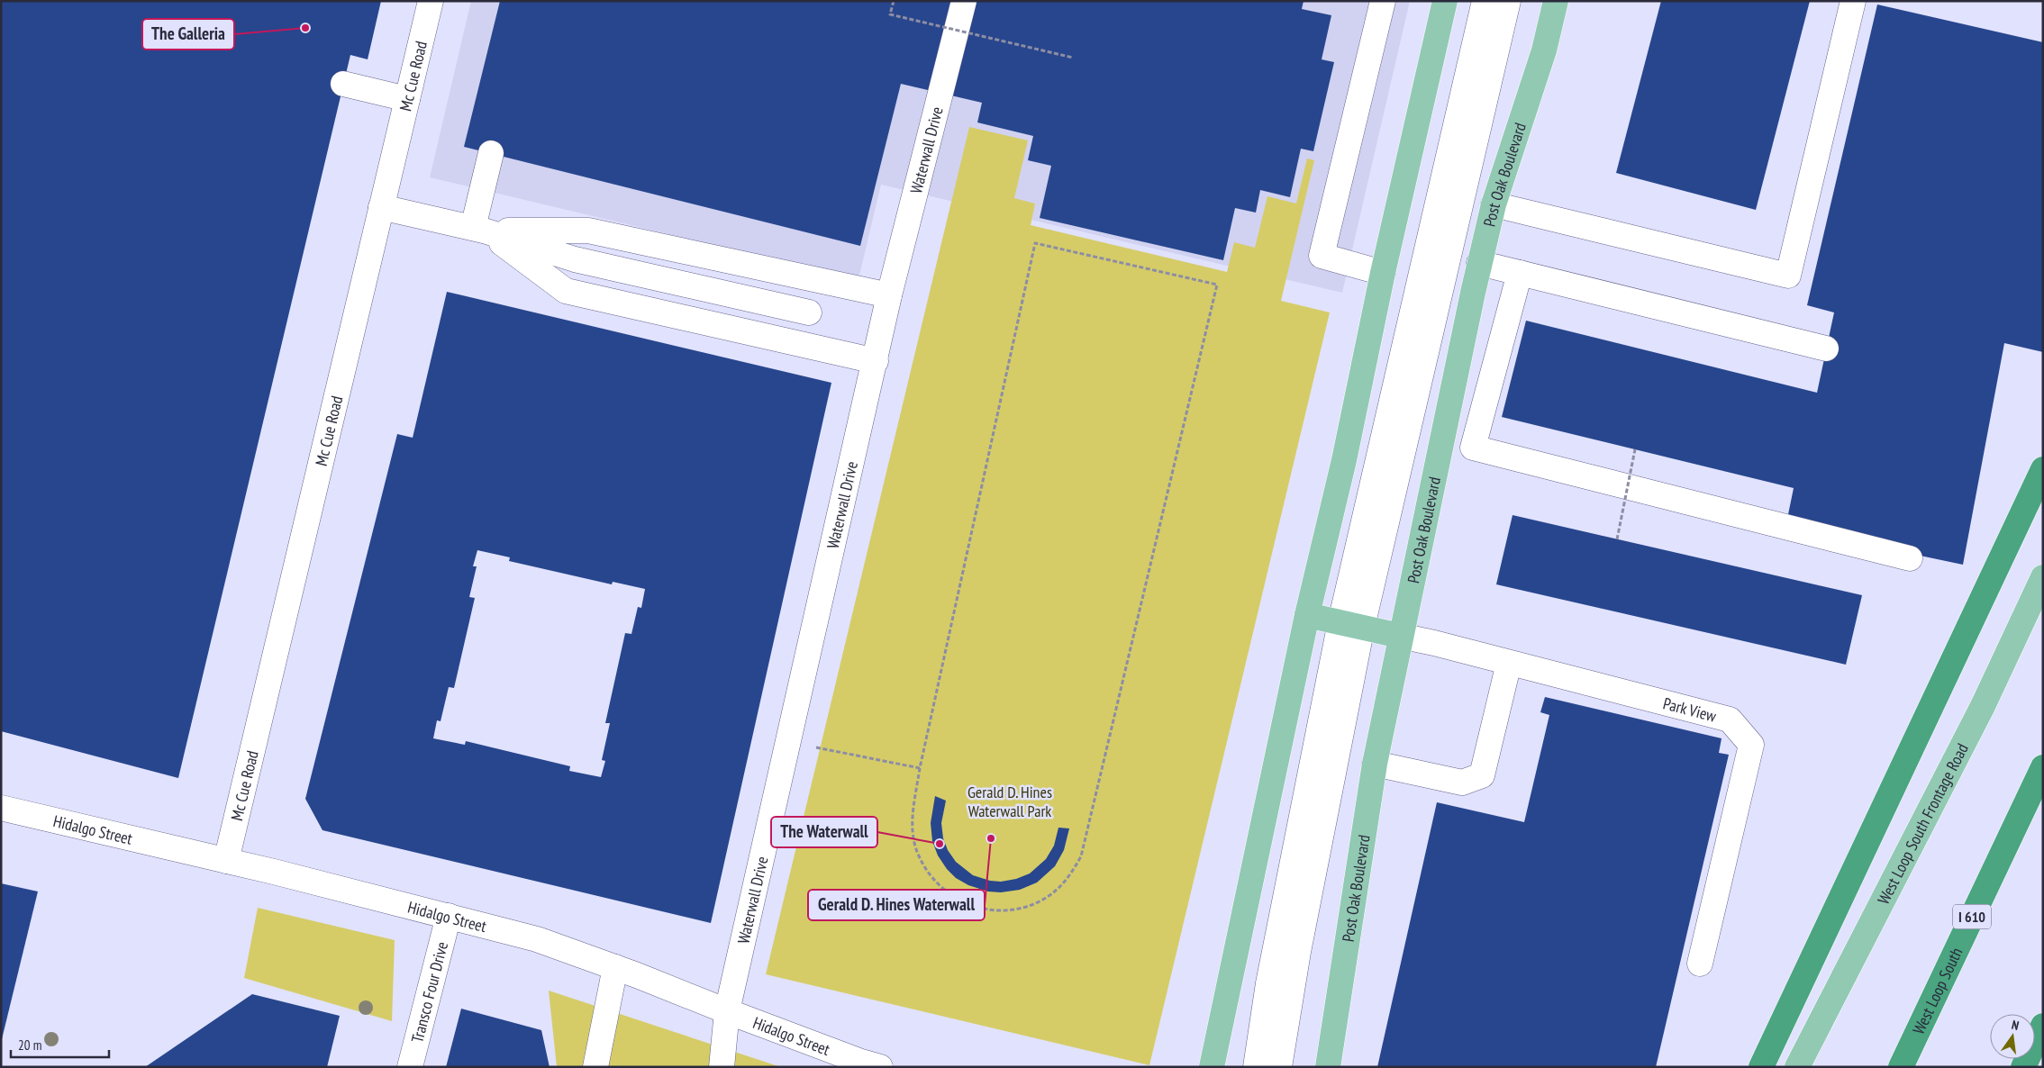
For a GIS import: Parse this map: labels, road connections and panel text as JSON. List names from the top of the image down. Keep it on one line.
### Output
{"streets":{"highway":["I 610","West Loop South"],"main road":["Post Oak Boulevard","West Loop South Frontage Road"],"street":["Mc Cue Road","Waterwall Drive","Park View","Hidalgo Street","Transco Four Drive"]},"crossings":[["Mc Cue Road","Hidalgo Street"],["Waterwall Drive","Hidalgo Street"],["Post Oak Boulevard","Park View"],["Hidalgo Street","Transco Four Drive"]],"parks":["Gerald D. Hines Waterwall Park"],"places":["The Galleria","Gerald D. Hines Waterwall","The Waterwall"],"scale_bar":"20 m","north":"top"}
